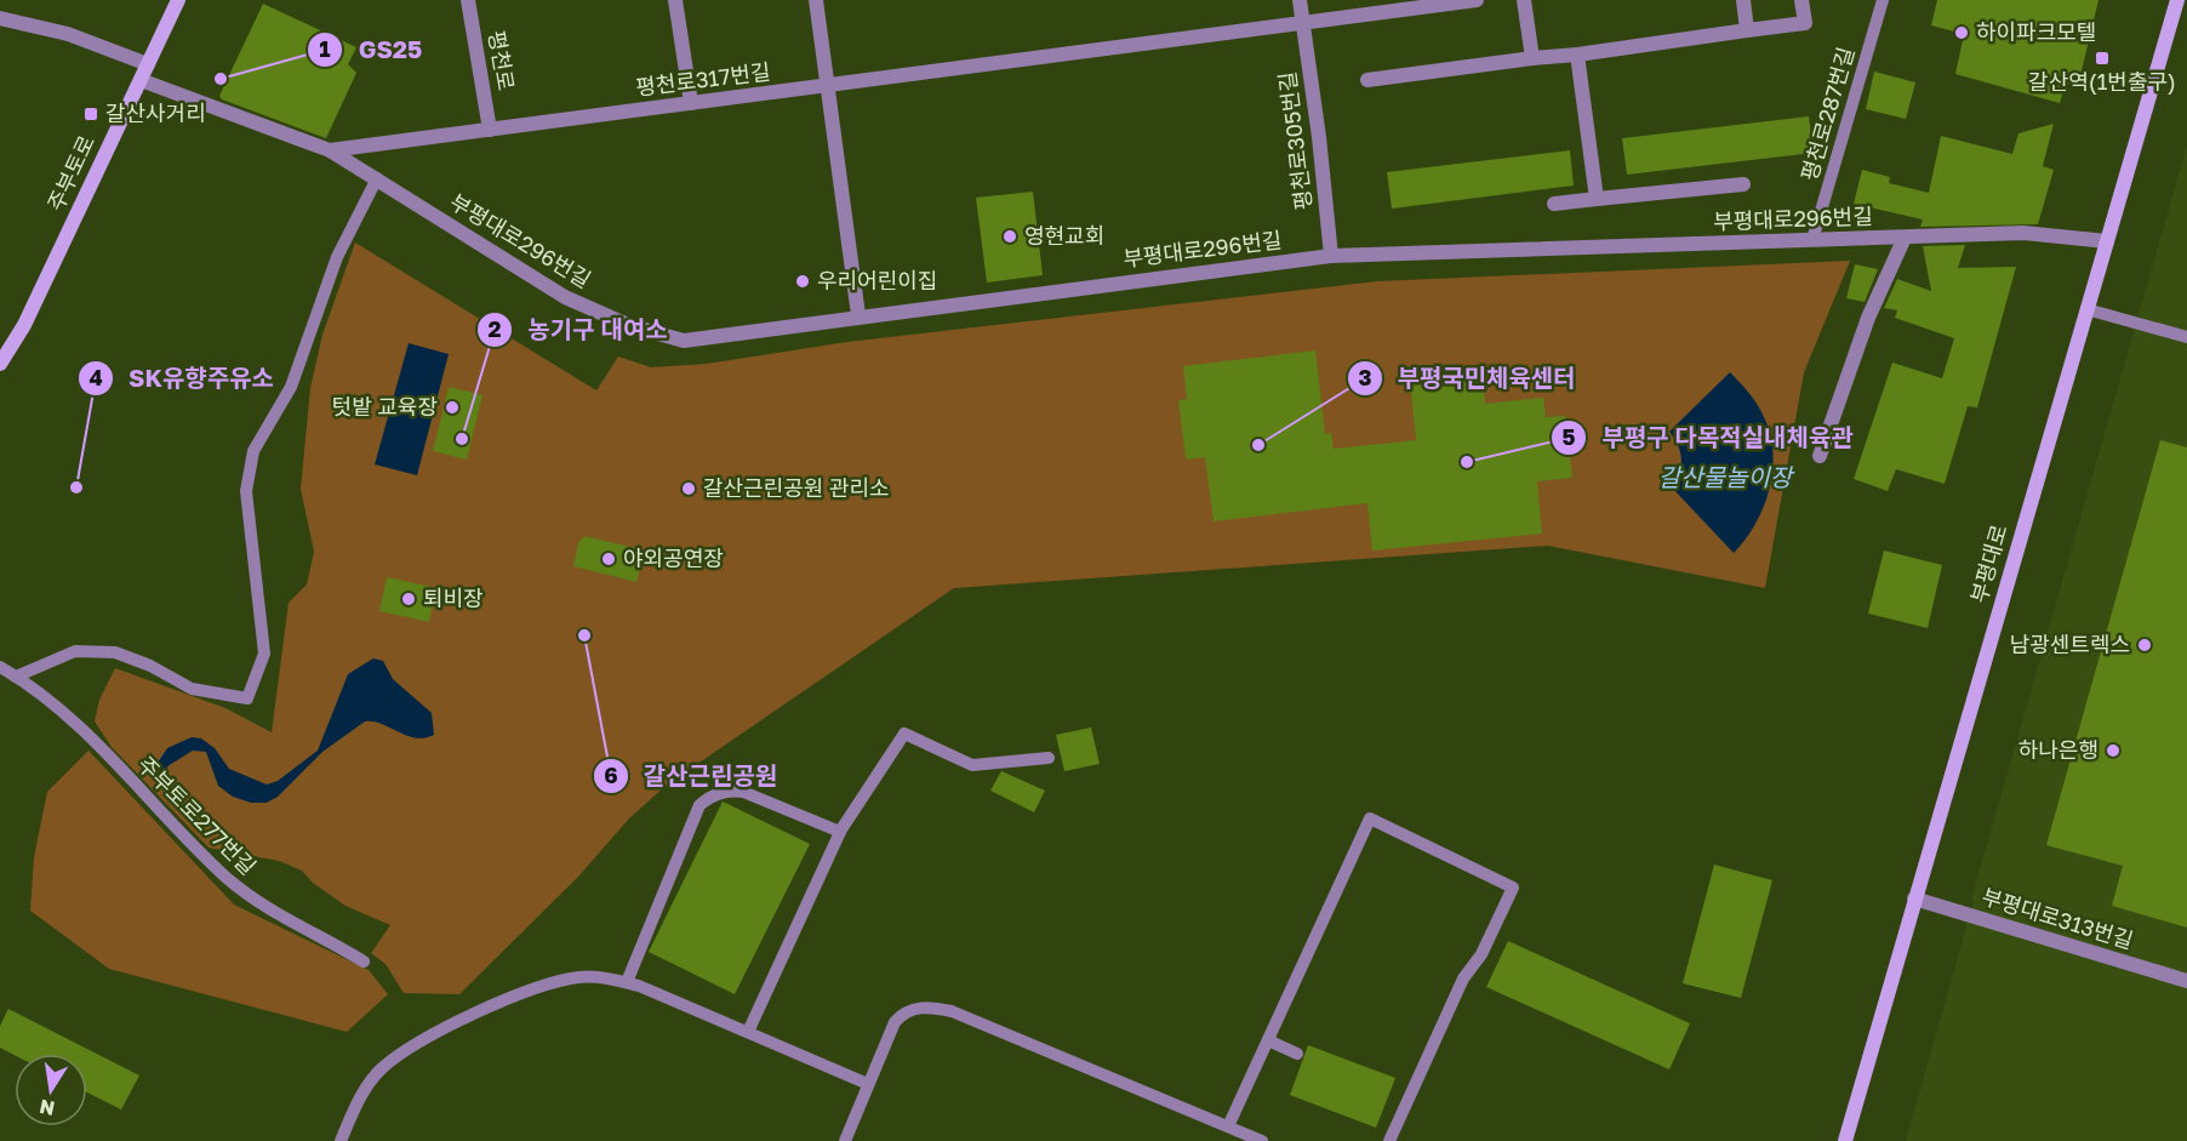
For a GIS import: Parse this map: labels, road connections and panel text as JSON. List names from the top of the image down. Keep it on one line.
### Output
{"streets":{"main road":["주부토로","부평대로"],"street":["평천로","평천로317번길","평천로305번길","부평대로296번길","부평대로313번길"],"lane":["평천로287번길","주부토로277번길"]},"crossings":[["평천로","부평대로296번길"],["평천로317번길","평천로305번길"],["평천로317번길","부평대로296번길"],["평천로287번길","부평대로296번길"],["평천로305번길","부평대로296번길"],["주부토로","부평대로296번길"],["부평대로296번길","부평대로"],["부평대로","부평대로313번길"]],"water":["갈산물놀이장"],"places":{"other":["하이파크모텔","GS25","영현교회","우리어린이집","텃밭 교육장","농기구 대여소","부평국민체육센터","부평구 다목적실내체육관","SK유향주유소","갈산근린공원 관리소","야외공연장","퇴비장","갈산근린공원","남광센트렉스","하나은행"],"transit":["갈산역(1번출구)","갈산사거리"]},"north":"bottom"}
